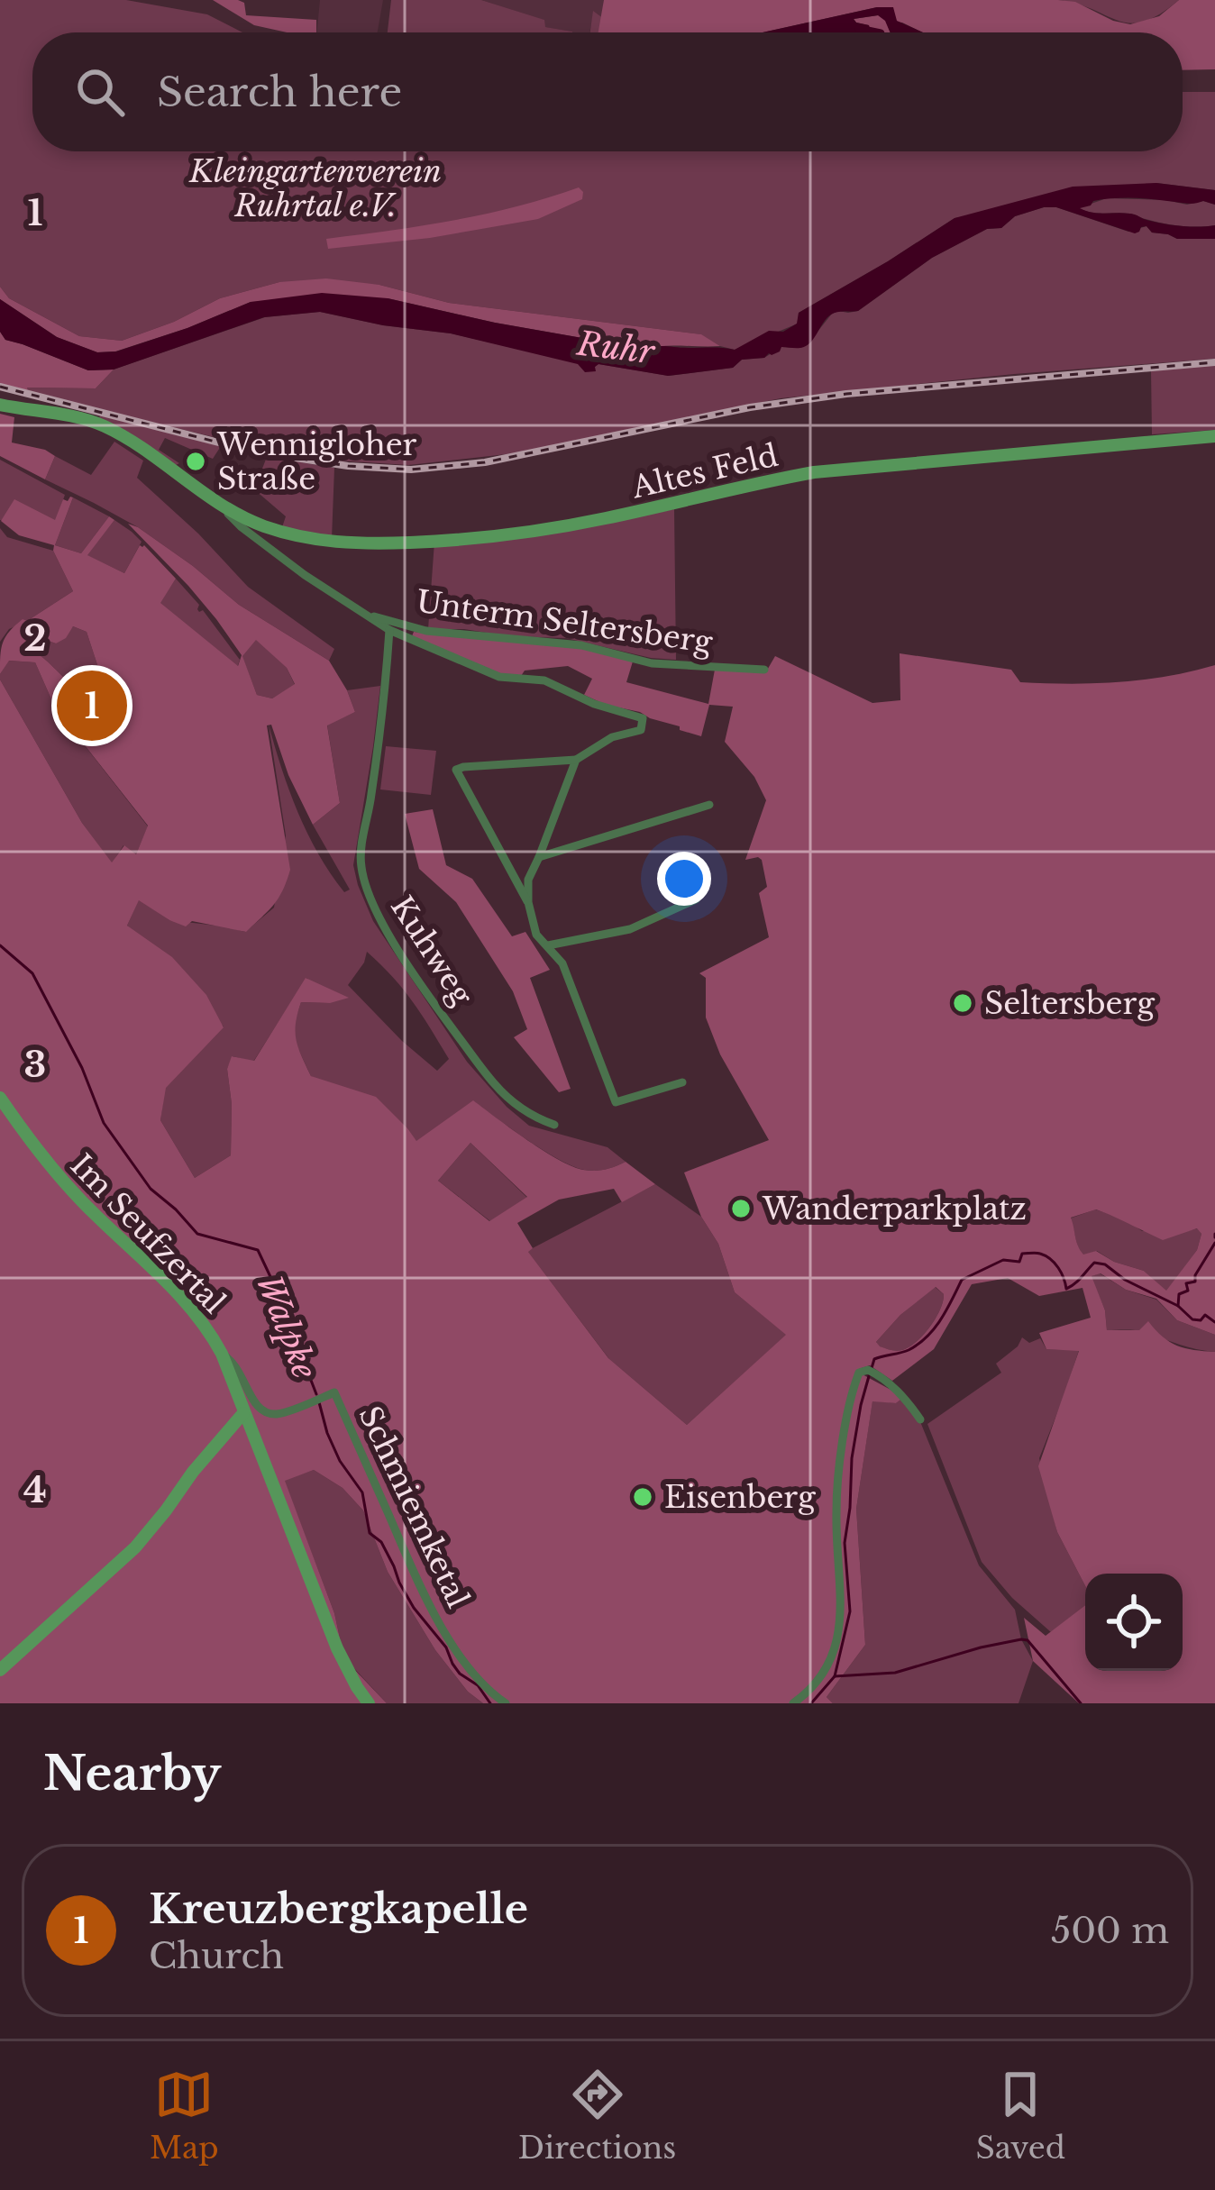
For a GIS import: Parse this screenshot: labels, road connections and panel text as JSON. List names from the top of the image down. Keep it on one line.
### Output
{"streets":{"main road":["Altes Feld","Im Seufzertal"],"street":["Unterm Seltersberg","Kuhweg","Schmiemketal"]},"crossings":[["Im Seufzertal","Schmiemketal"]],"water":["Ruhr","Walpke"],"parks":["Kleingartenverein Ruhrtal e.V."],"places":["Wennigloher Straße","Seltersberg","Wanderparkplatz","Eisenberg"],"page":{"search":"Search here","pins":"1","heading":"Nearby","list":[{"mark":"1","name":"Kreuzbergkapelle","note":"Church","value":"500 m"}],"nav":["Map","Directions","Saved"]},"grid":{"rows":["1","2","3","4"]}}
